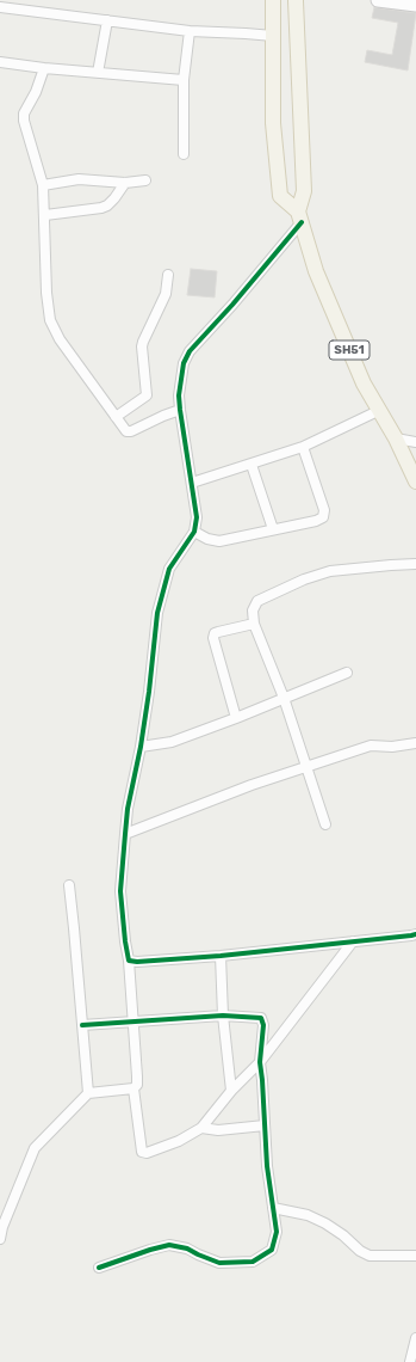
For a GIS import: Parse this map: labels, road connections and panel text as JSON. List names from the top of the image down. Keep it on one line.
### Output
{"streets":{"main road":["SH51"]}}
